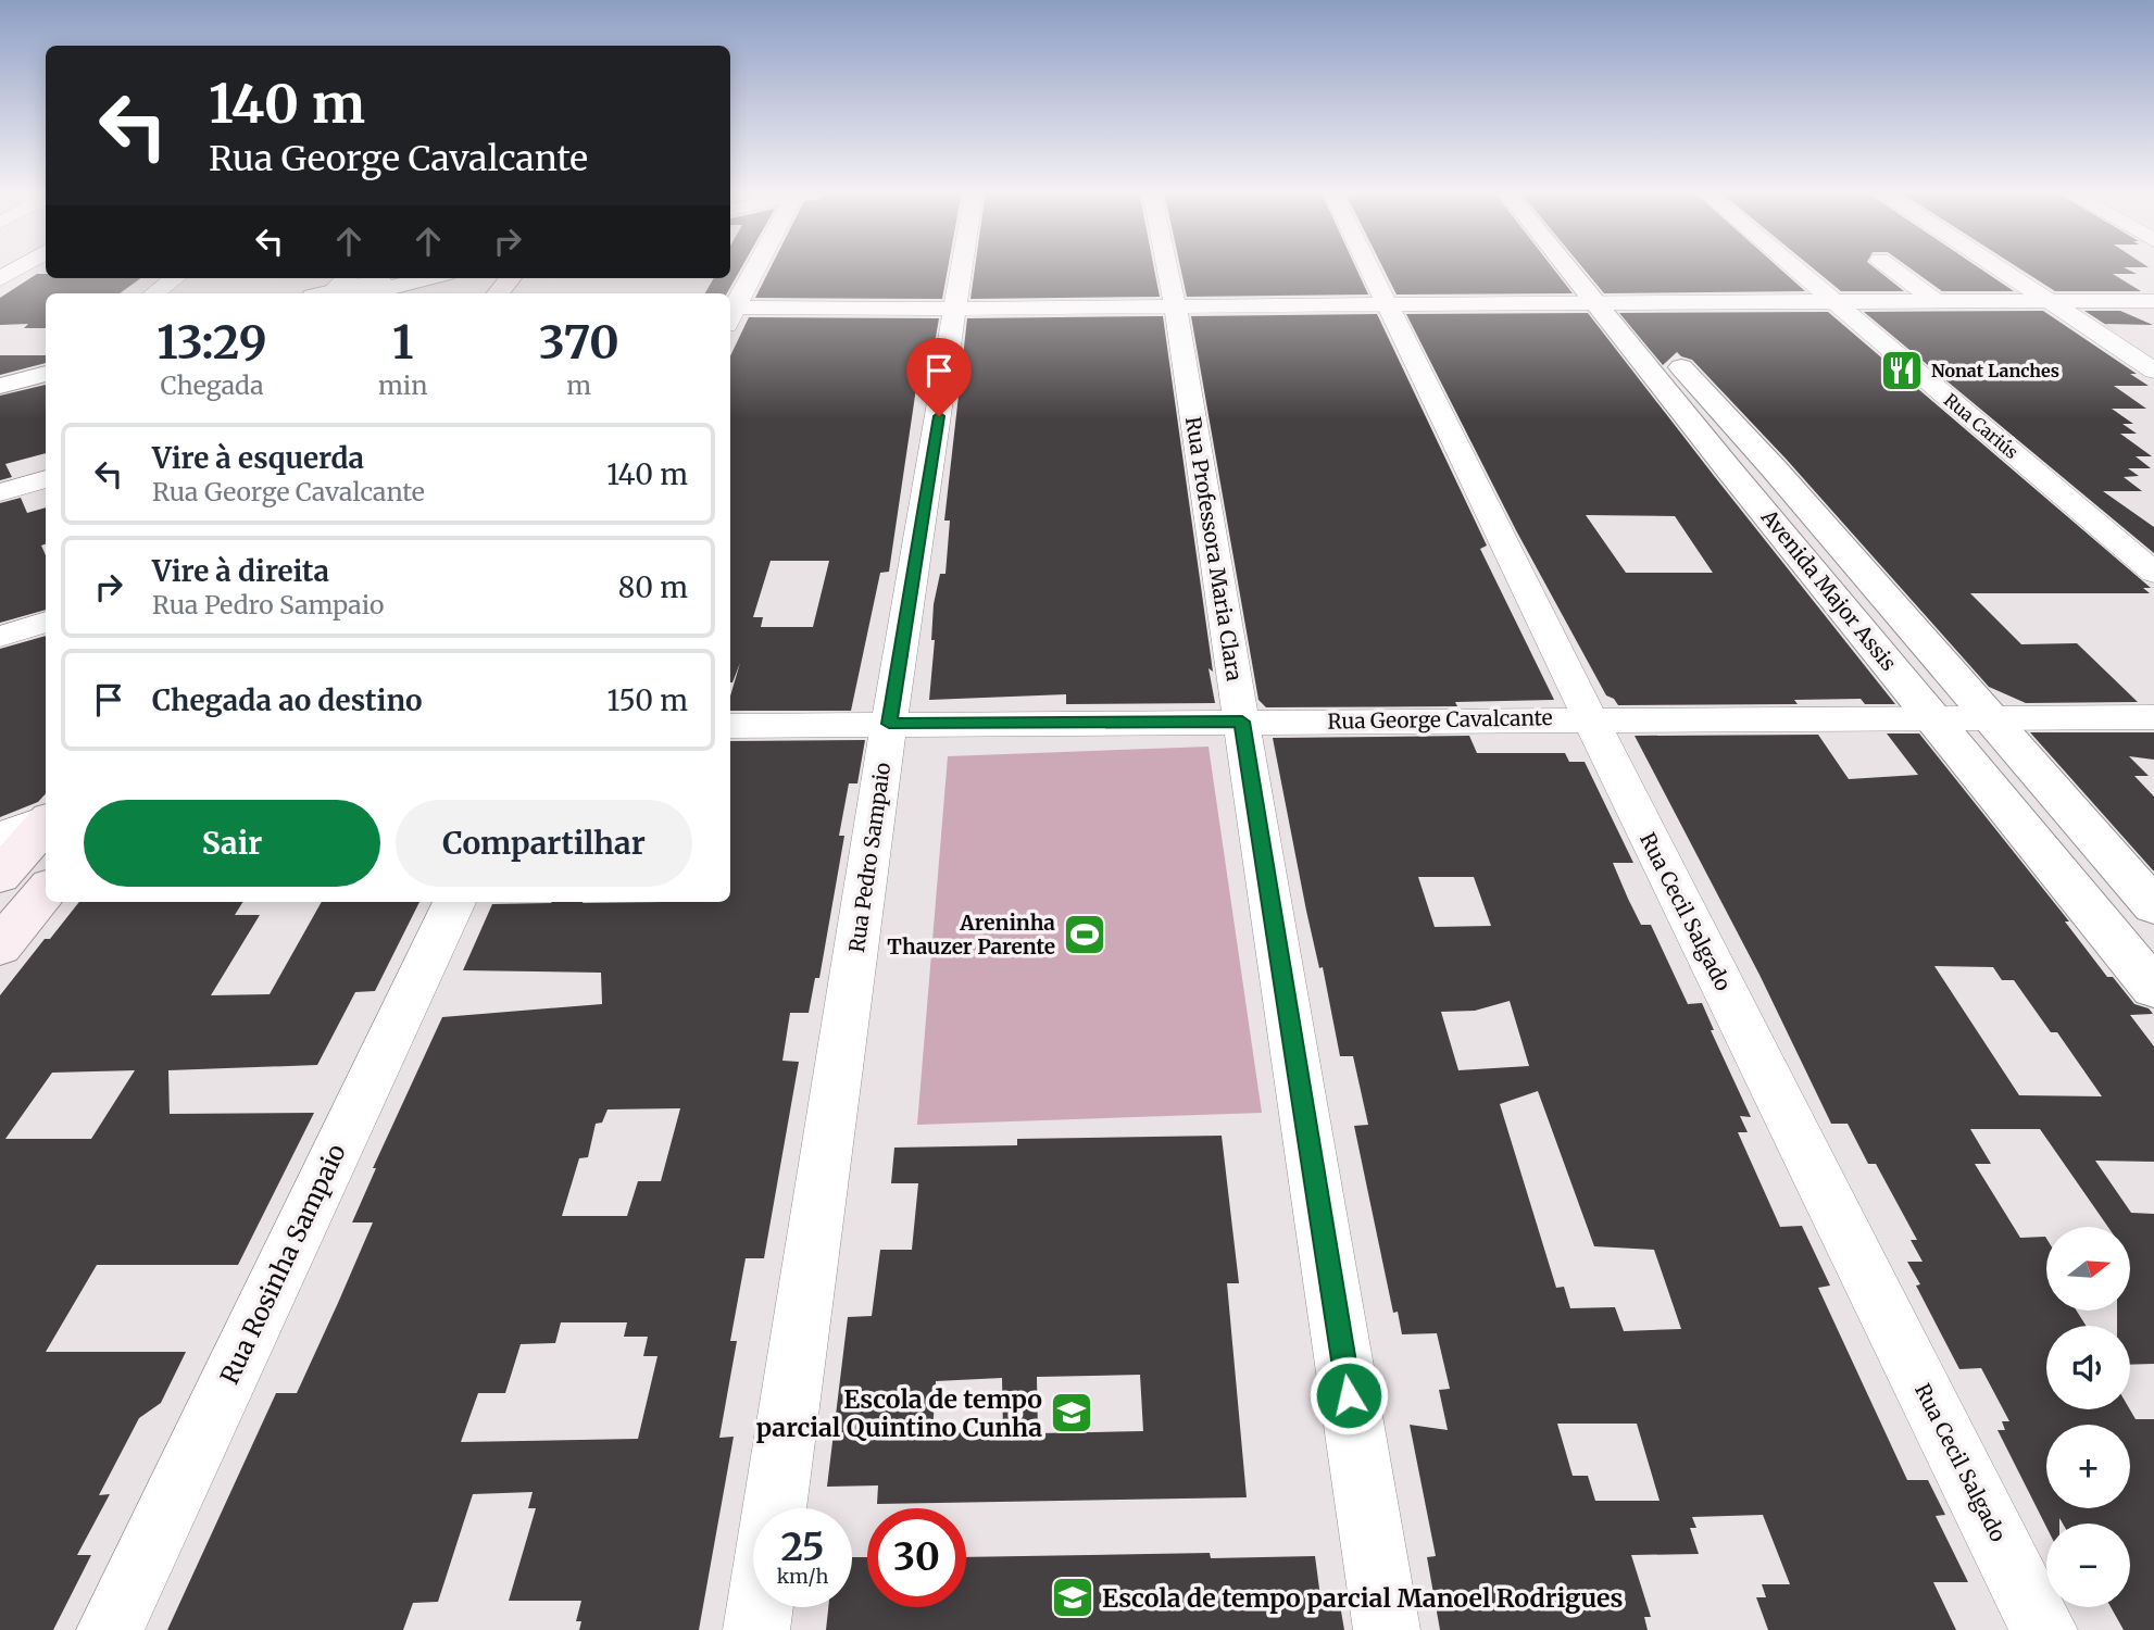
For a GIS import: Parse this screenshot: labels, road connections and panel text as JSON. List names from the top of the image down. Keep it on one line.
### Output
{"streets":{"street":["Rua Cariús","Rua Professora Maria Clara","Avenida Major Assis","Rua George Cavalcante","Rua Pedro Sampaio","Rua Cecil Salgado","Rua Rosinha Sampaio"]},"crossings":[["Rua Professora Maria Clara","Rua George Cavalcante"],["Avenida Major Assis","Rua George Cavalcante"],["Rua George Cavalcante","Rua Pedro Sampaio"],["Rua George Cavalcante","Rua Cecil Salgado"]],"places":{"restaurant":["Nonat Lanches"],"sports":["Areninha Thauzer Parente"],"school or university":["Escola de tempo parcial Quintino Cunha","Escola de tempo parcial Manoel Rodrigues"]},"north":"right","page":{"turn":["140 m","Rua George Cavalcante"],"eta":["13:29","Chegada","1","min","370","m"],"list":[{"name":"Vire à esquerda","note":"Rua George Cavalcante","value":"140 m"},{"name":"Vire à direita","note":"Rua Pedro Sampaio","value":"80 m"},{"name":"Chegada ao destino","value":"150 m"}],"buttons":["Sair","Compartilhar"],"map_buttons":["+","−"],"speed":"25 km/h","limit":"30"}}
